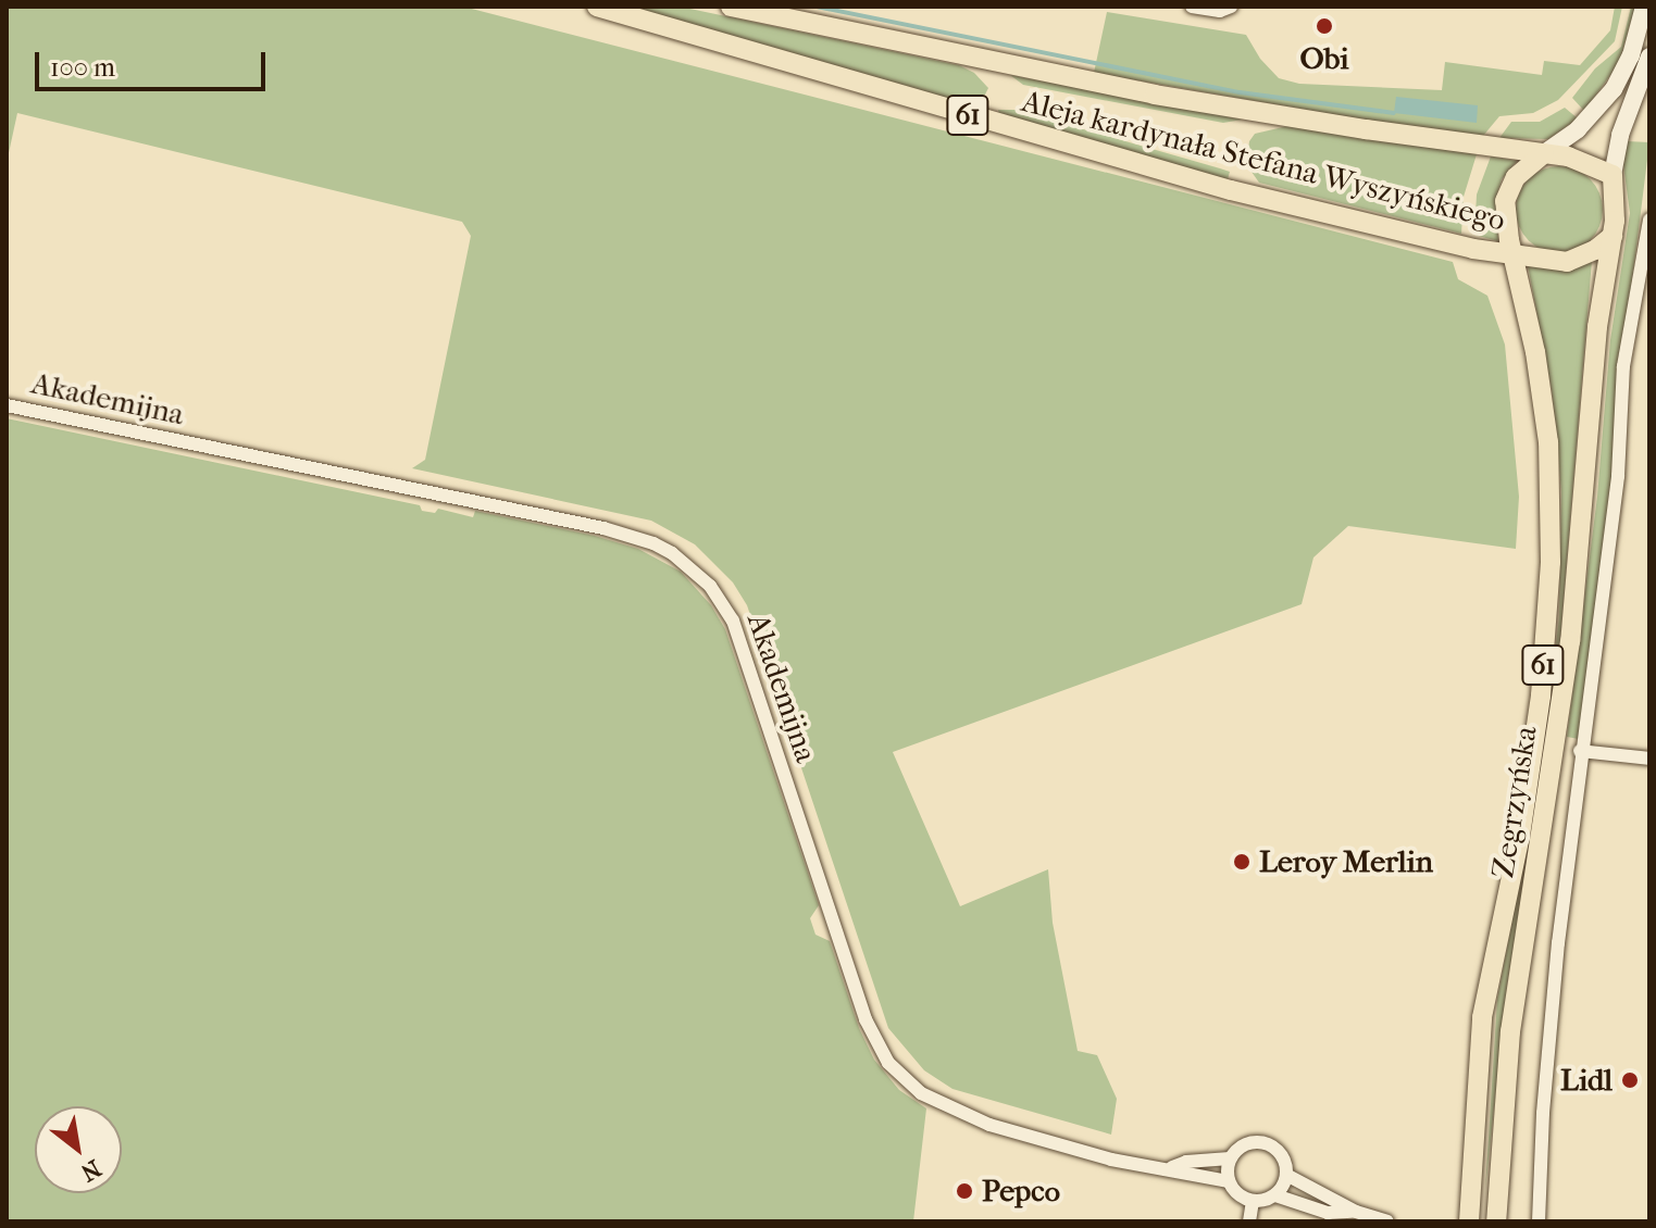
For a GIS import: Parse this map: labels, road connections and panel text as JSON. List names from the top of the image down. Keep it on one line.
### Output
{"streets":{"main road":["61","Aleja kardynała Stefana Wyszyńskiego","Zegrzyńska"],"street":["Akademijna"]},"crossings":[["61","Aleja kardynała Stefana Wyszyńskiego"],["61","Zegrzyńska"],["Aleja kardynała Stefana Wyszyńskiego","Zegrzyńska"]],"places":["Obi","Leroy Merlin","Lidl","Pepco"],"scale_bar":"100 m","north":"bottom right"}
